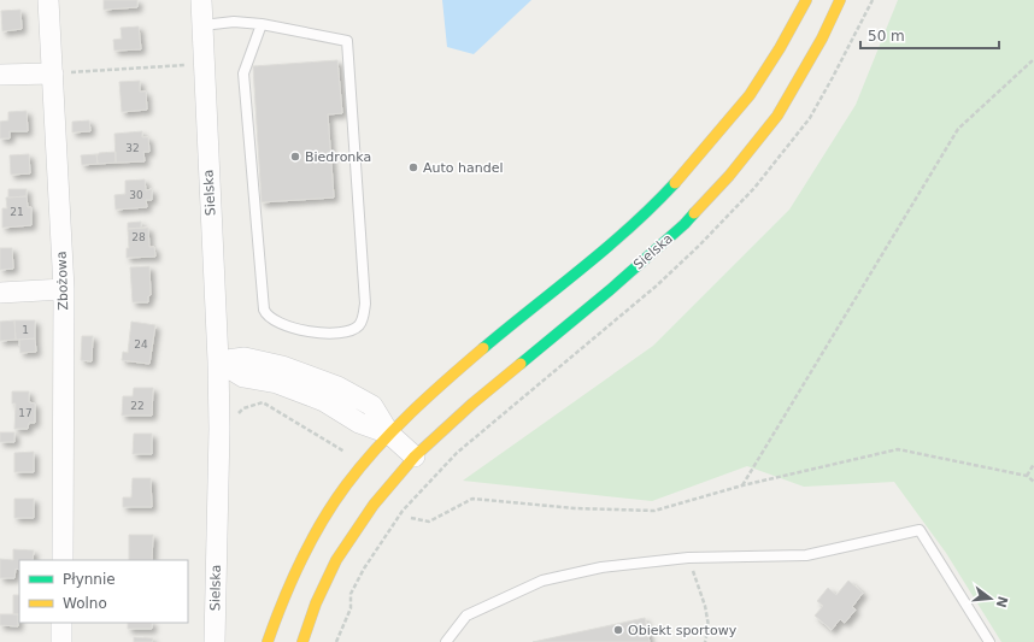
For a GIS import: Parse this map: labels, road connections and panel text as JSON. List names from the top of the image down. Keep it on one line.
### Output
{"streets":{"main road":["Sielska"],"street":["Zbożowa"]},"places":["Biedronka","Auto handel","Obiekt sportowy"],"house_numbers":["32","30","21","28","1","24","22","17"],"legend":["Płynnie","Wolno"],"scale_bar":"50 m","north":"right"}
